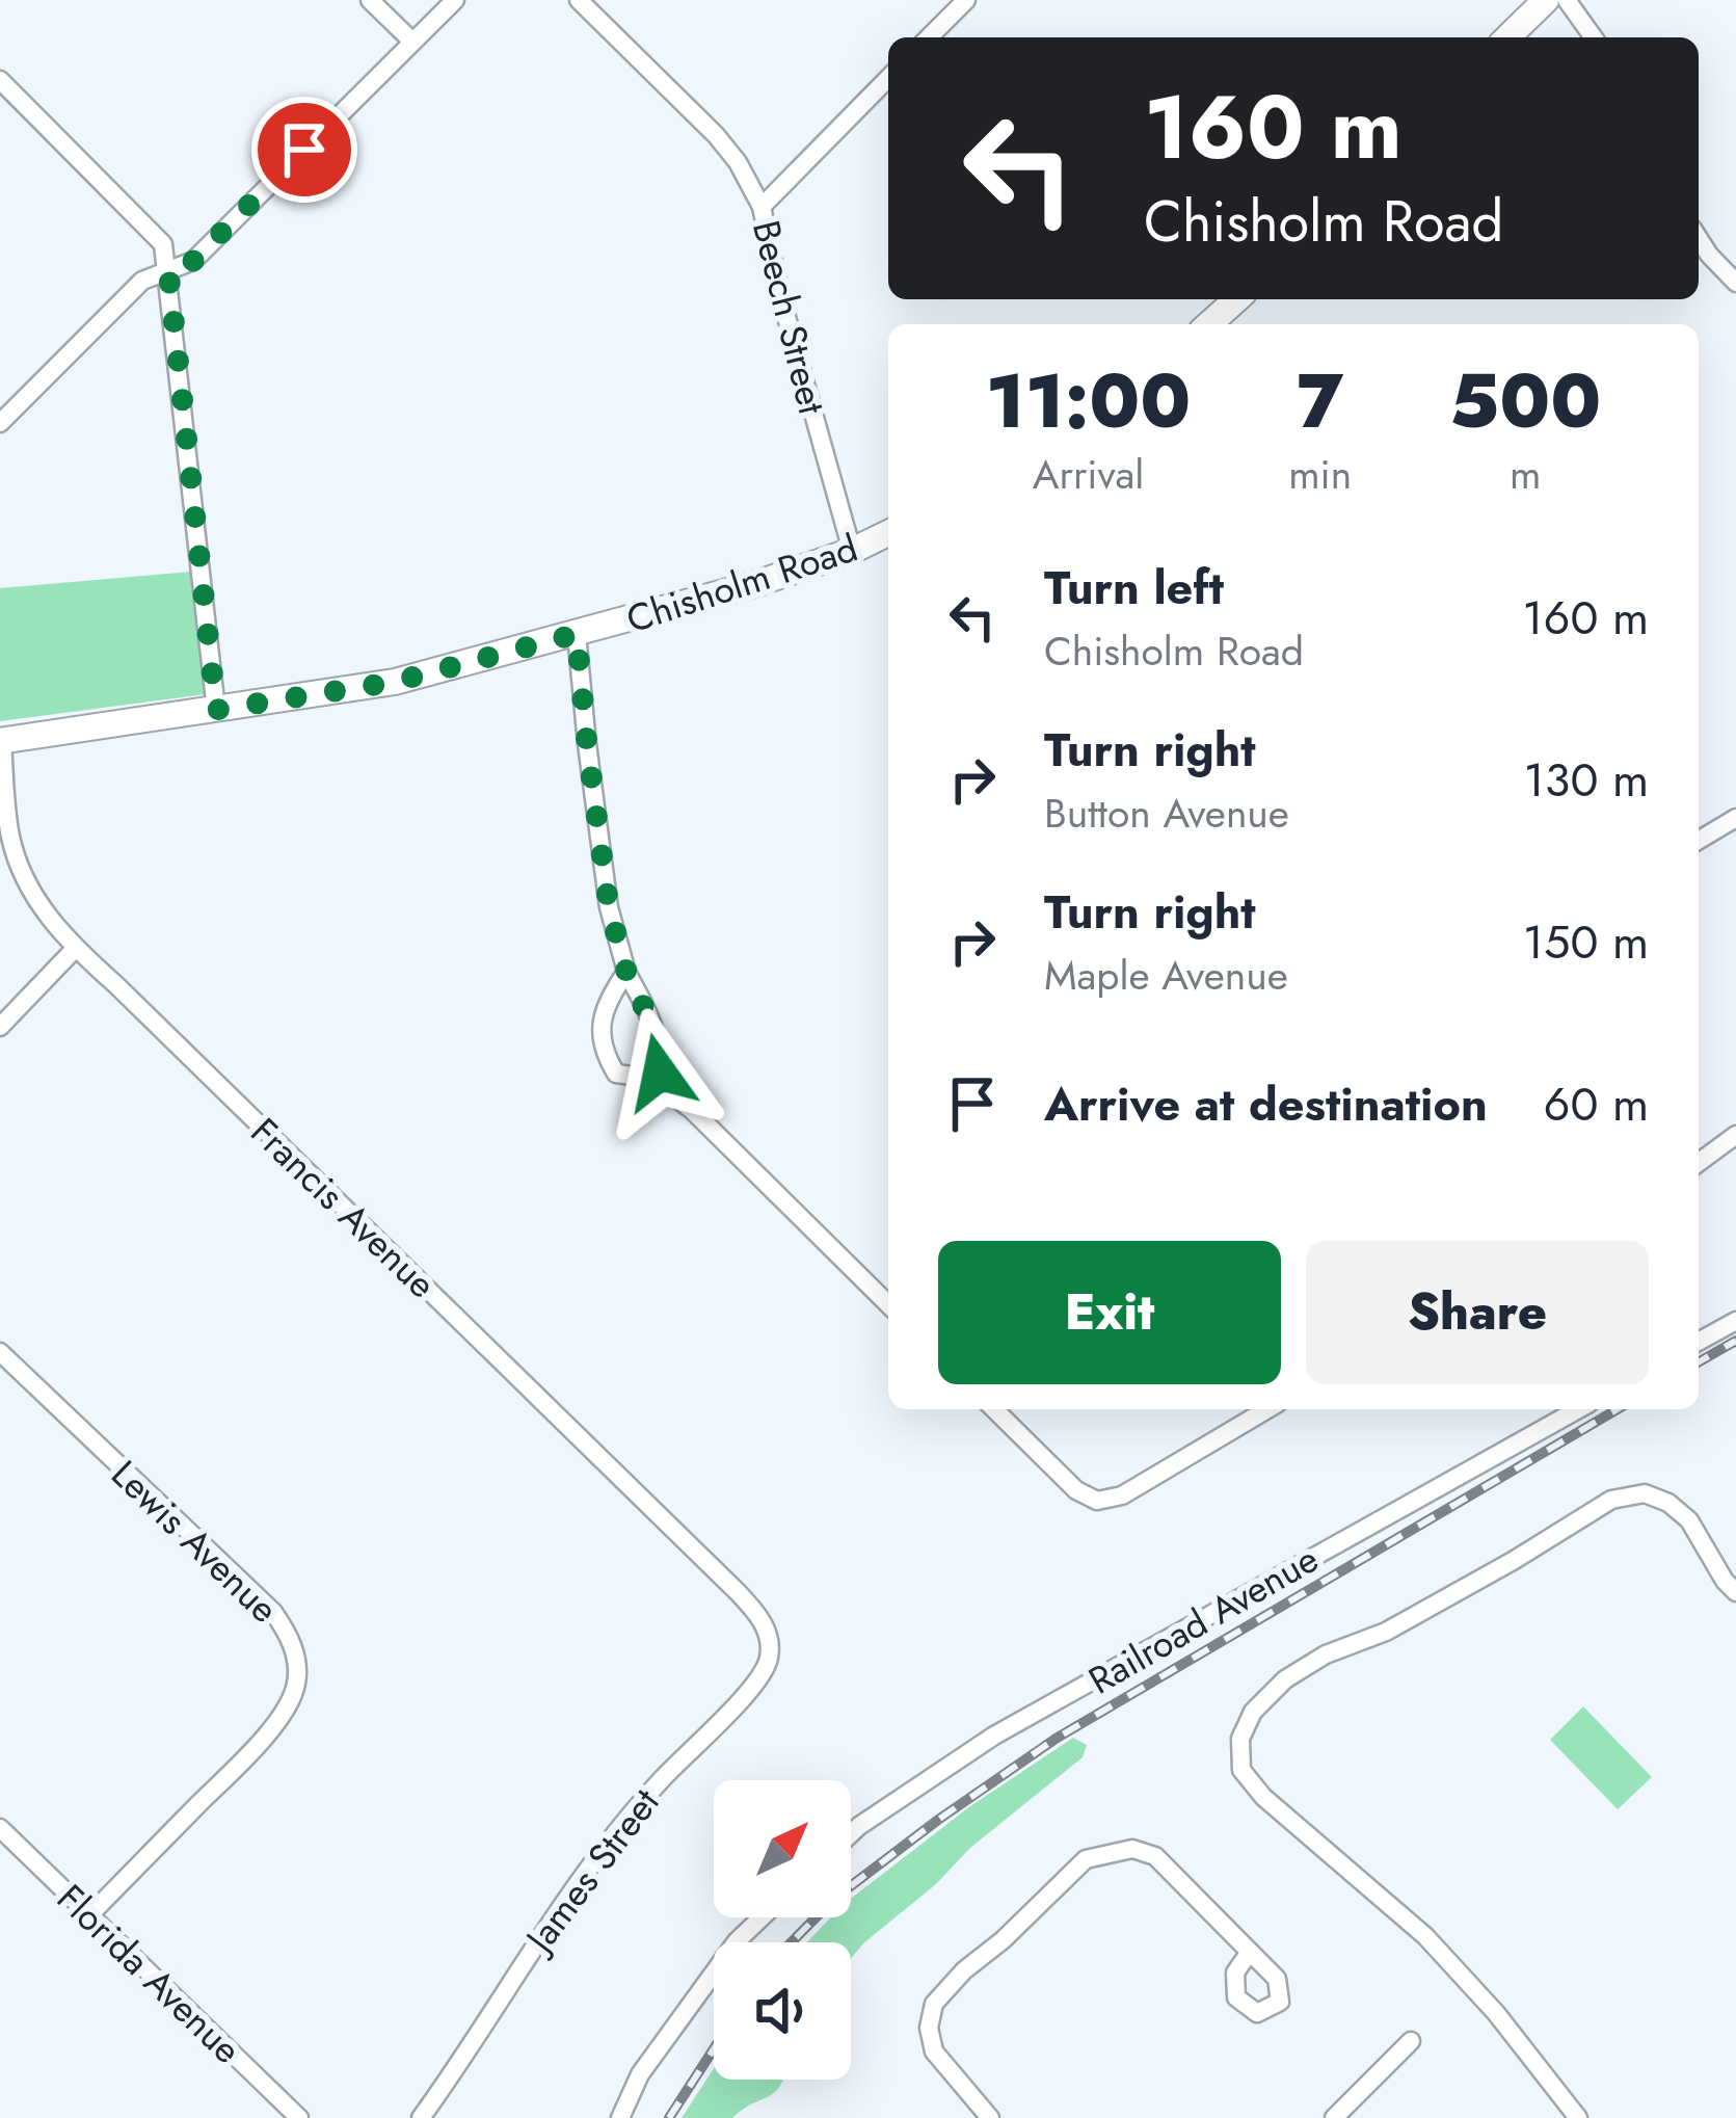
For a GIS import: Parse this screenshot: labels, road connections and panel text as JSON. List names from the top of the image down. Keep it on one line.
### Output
{"streets":{"main road":["Chisholm Road"],"street":["Beech Street","Francis Avenue","Lewis Avenue","Railroad Avenue","James Street","Florida Avenue"]},"crossings":[["Beech Street","Chisholm Road"],["Chisholm Road","Francis Avenue"],["Francis Avenue","James Street"],["Lewis Avenue","Florida Avenue"]],"north":"top right","page":{"turn":["160 m","Chisholm Road"],"eta":["11:00","Arrival","7","min","500","m"],"list":[{"name":"Turn left","note":"Chisholm Road","value":"160 m"},{"name":"Turn right","note":"Button Avenue","value":"130 m"},{"name":"Turn right","note":"Maple Avenue","value":"150 m"},{"name":"Arrive at destination","value":"60 m"}],"buttons":["Exit","Share"]}}
